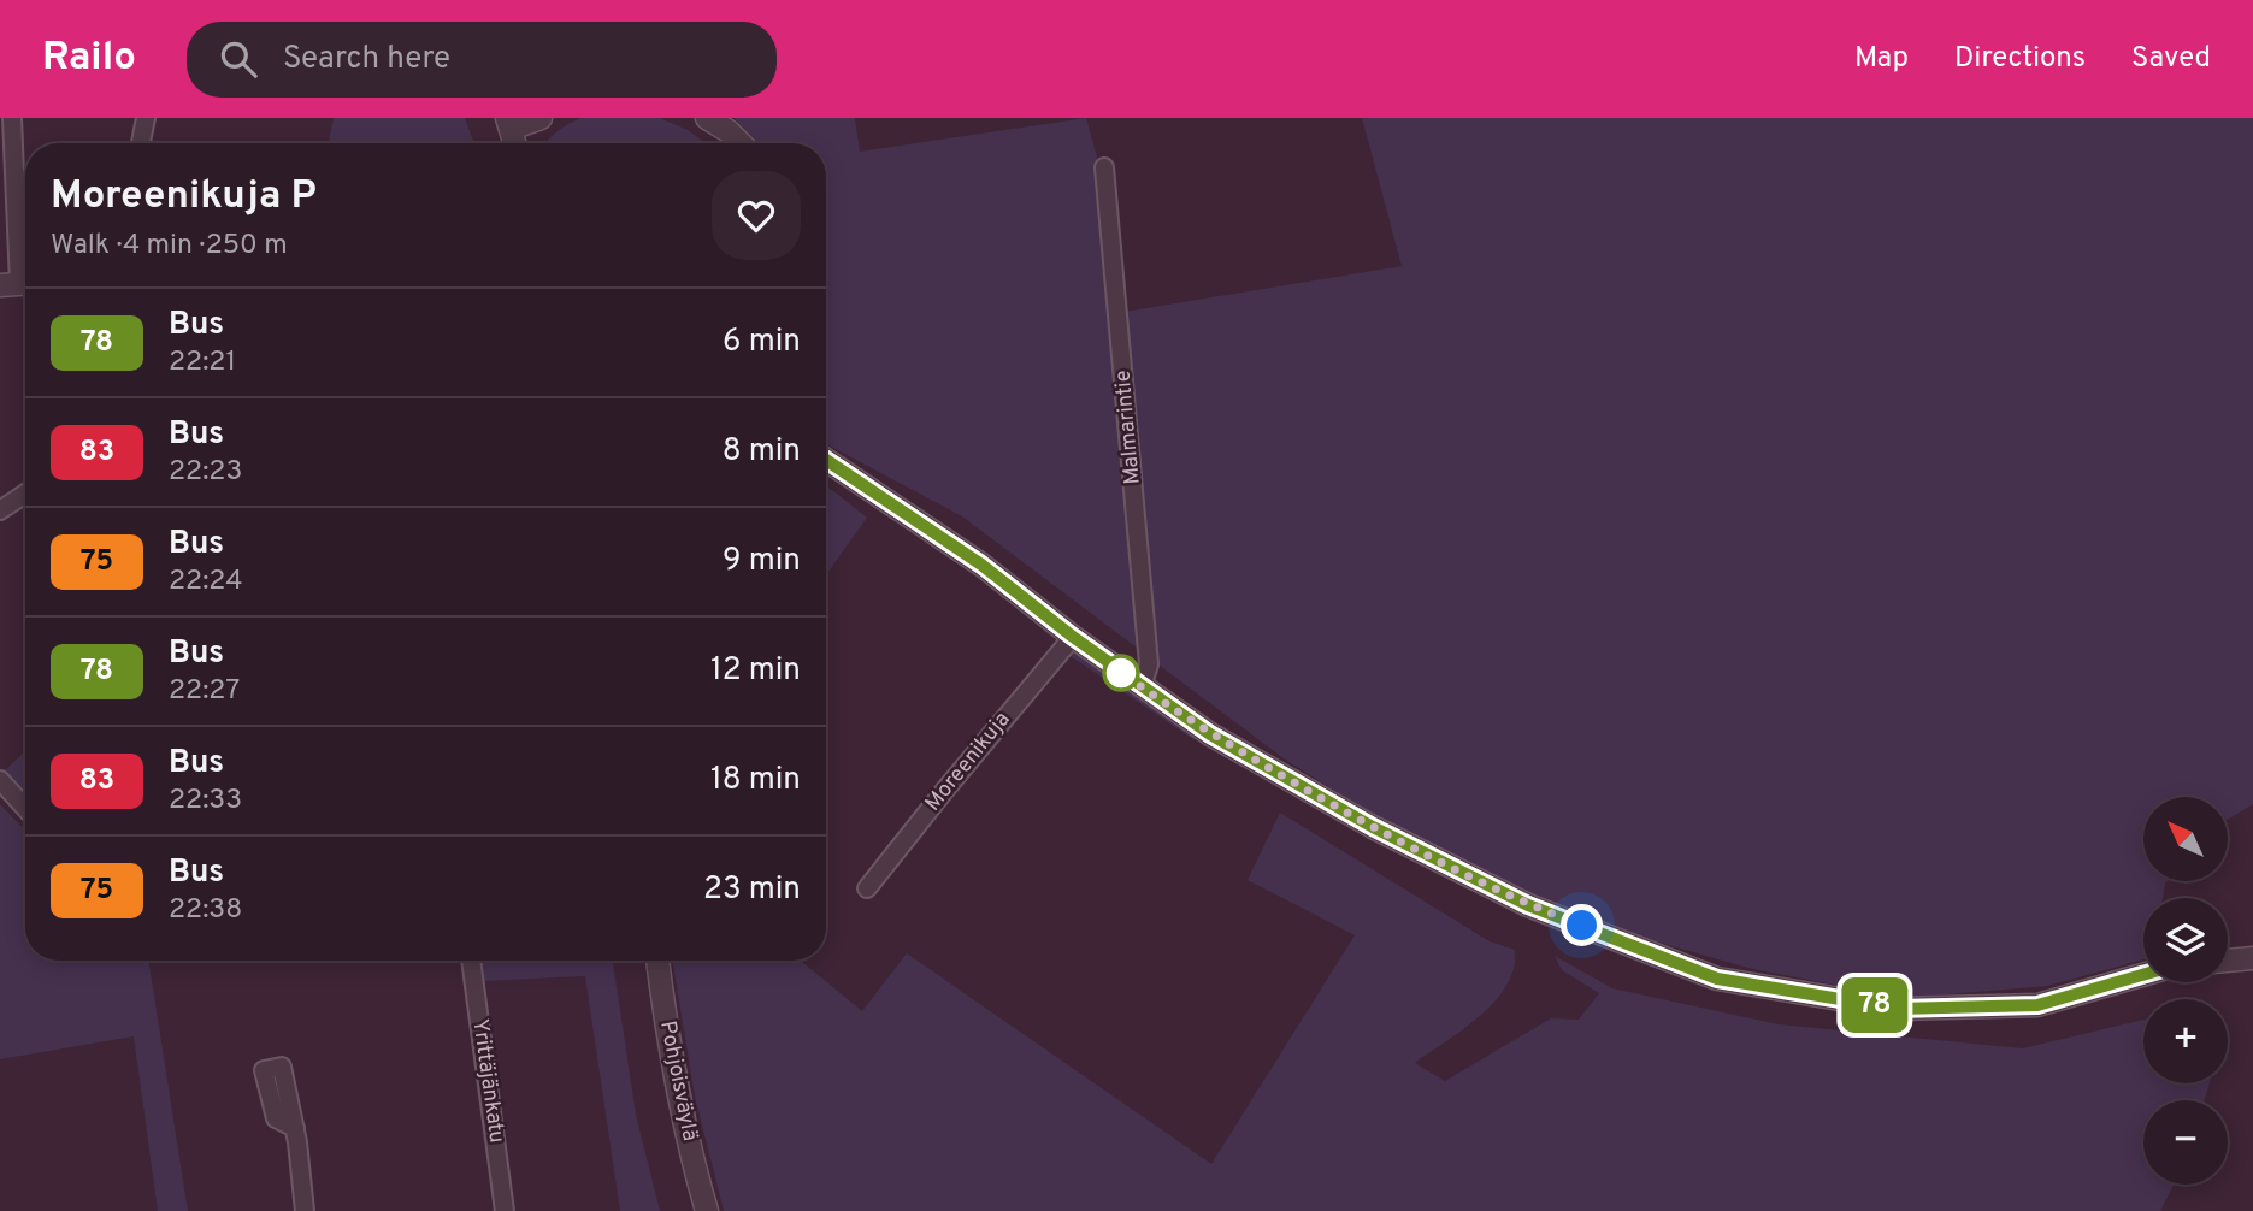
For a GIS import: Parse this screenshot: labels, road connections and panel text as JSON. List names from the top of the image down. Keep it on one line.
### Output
{"streets":{"street":["Malmarintie","Moreenikuja","Yrittäjänkatu","Pohjoisväylä"]},"lines":["bus line 78"],"north":"top left","page":{"header":"Railo","search":"Search here","nav":["Map","Directions","Saved"],"on_map":"78","heading":["Moreenikuja P","Walk · 4 min · 250 m"],"list":[{"mark":"78","name":"Bus","note":"22:21","value":"6 min"},{"mark":"83","name":"Bus","note":"22:23","value":"8 min"},{"mark":"75","name":"Bus","note":"22:24","value":"9 min"},{"mark":"78","name":"Bus","note":"22:27","value":"12 min"},{"mark":"83","name":"Bus","note":"22:33","value":"18 min"},{"mark":"75","name":"Bus","note":"22:38","value":"23 min"}],"map_buttons":["+","−"]}}
